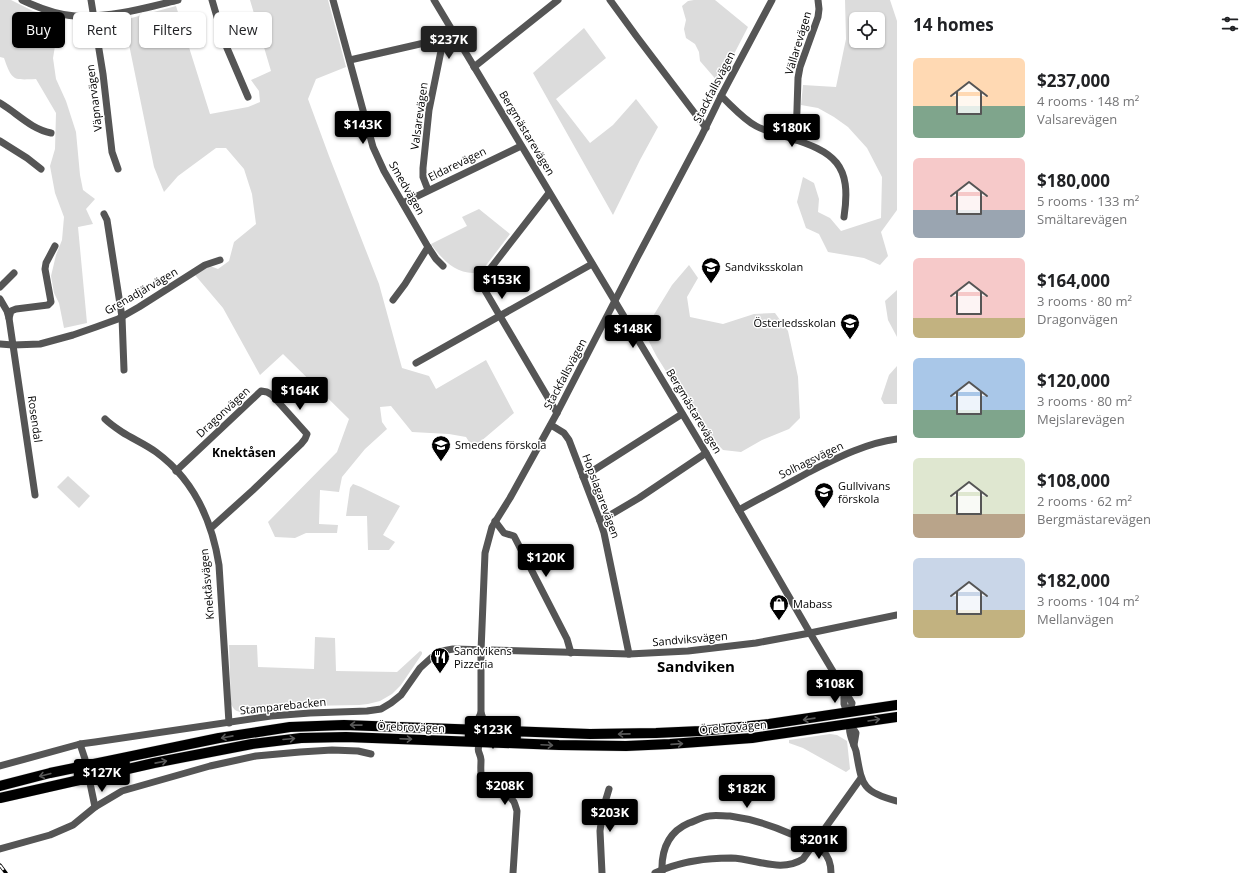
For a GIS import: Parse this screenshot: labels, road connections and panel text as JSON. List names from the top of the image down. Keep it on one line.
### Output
{"streets":{"highway":["Örebrovägen"],"street":["Vällarevägen","Stackfallsvägen","Väpnarvägen","Valsarevägen","Bergmästarevägen","Eldarevägen","Smedvägen","Grenadjärvägen","Dragonvägen","Rosendal","Solhagsvägen","Hopslagarevägen","Knektåsvägen","Sandviksvägen","Stamparebacken"]},"crossings":[["Stackfallsvägen","Bergmästarevägen"],["Stackfallsvägen","Hopslagarevägen"],["Stackfallsvägen","Sandviksvägen"],["Stackfallsvägen","Stamparebacken"],["Stackfallsvägen","Örebrovägen"],["Valsarevägen","Eldarevägen"],["Valsarevägen","Smedvägen"],["Bergmästarevägen","Eldarevägen"],["Bergmästarevägen","Solhagsvägen"],["Bergmästarevägen","Sandviksvägen"],["Bergmästarevägen","Örebrovägen"],["Eldarevägen","Smedvägen"],["Grenadjärvägen","Rosendal"],["Dragonvägen","Knektåsvägen"],["Hopslagarevägen","Sandviksvägen"],["Knektåsvägen","Stamparebacken"],["Sandviksvägen","Stamparebacken"]],"districts":["Knektåsen","Sandviken"],"places":{"school or university":["Sandviksskolan","Österledsskolan","Smedens förskola","Gullvivans förskola"],"shop":["Mabass"],"restaurant":["Sandvikens Pizzeria"]},"page":{"heading":"14 homes","chip":["Buy","Rent","Filters","New"],"price":["$237K","$143K","$180K","$153K","$148K","$164K","$120K","$108K","$123K","$127K","$208K","$182K","$203K","$201K"],"list":[{"name":"$237,000","note":"4 rooms · 148 m² · Valsarevägen"},{"name":"$180,000","note":"5 rooms · 133 m² · Smältarevägen"},{"name":"$164,000","note":"3 rooms · 80 m² · Dragonvägen"},{"name":"$120,000","note":"3 rooms · 80 m² · Mejslarevägen"},{"name":"$108,000","note":"2 rooms · 62 m² · Bergmästarevägen"},{"name":"$182,000","note":"3 rooms · 104 m² · Mellanvägen"}]}}
